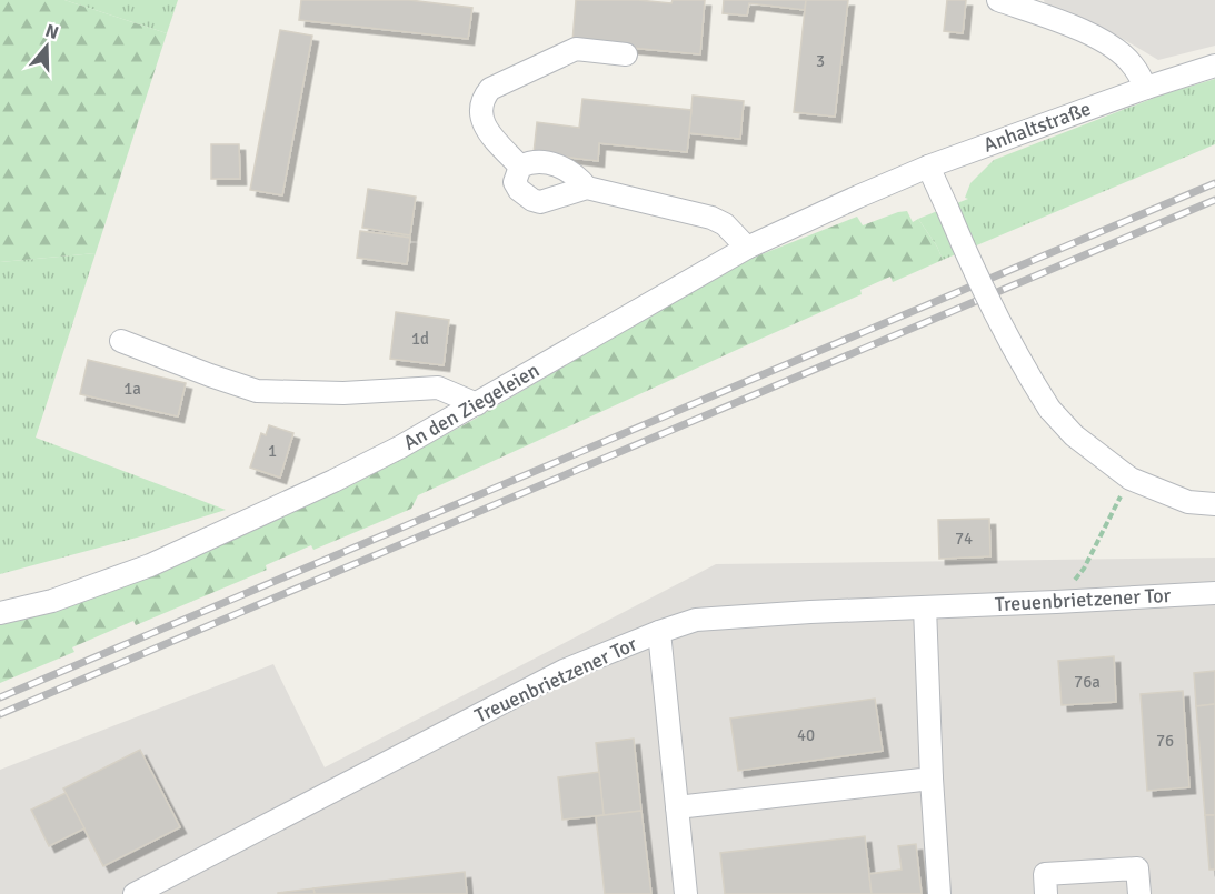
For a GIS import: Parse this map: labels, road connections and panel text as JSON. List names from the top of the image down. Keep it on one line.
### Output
{"streets":{"street":["Anhaltstraße","An den Ziegeleien","Treuenbrietzener Tor"]},"crossings":[["Anhaltstraße","An den Ziegeleien"]],"house_numbers":["3","1d","1a","1","74","76a","40","76"],"north":"top"}
